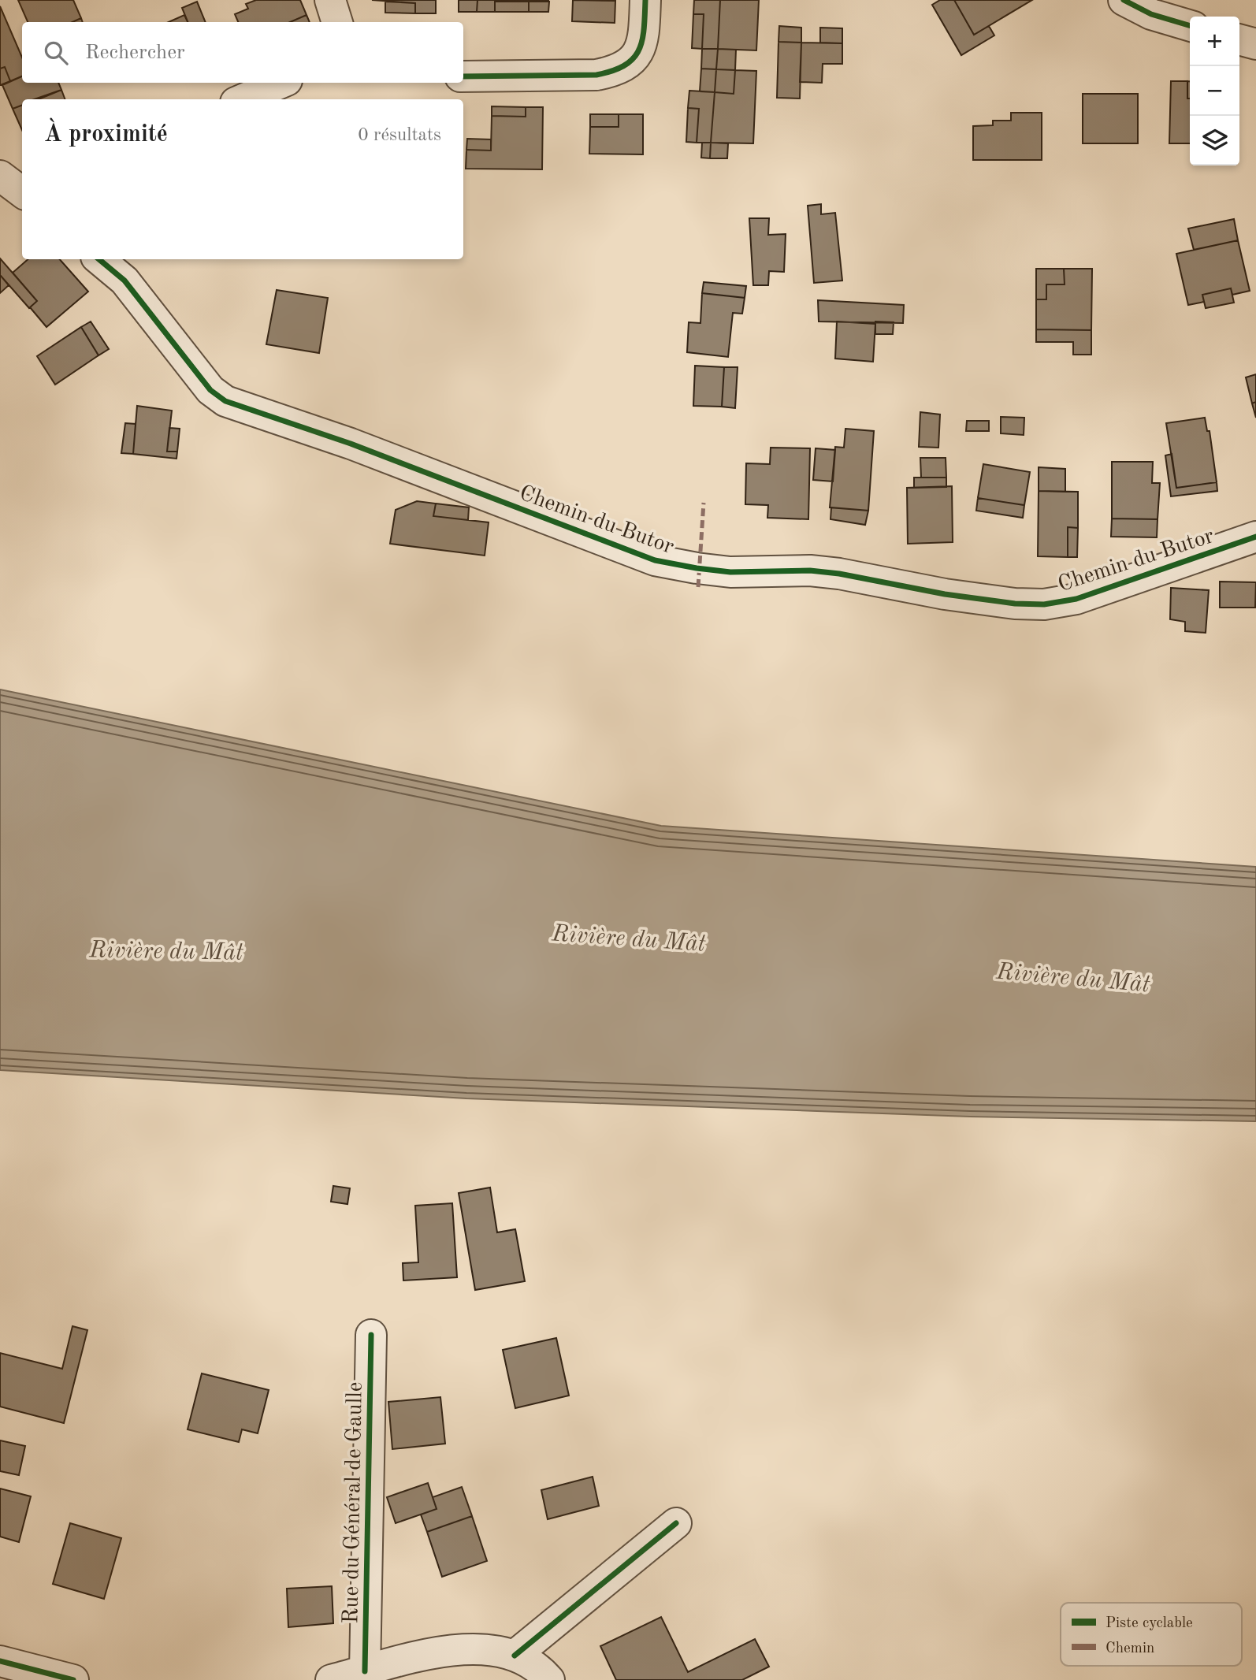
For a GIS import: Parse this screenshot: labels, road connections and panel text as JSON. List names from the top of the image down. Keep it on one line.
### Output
{"streets":{"street":["Chemin du Butor","Rue du Général de Gaulle"]},"water":["Rivière du Mât"],"legend":["Piste cyclable","Chemin"],"page":{"map_buttons":["+","−"],"search":"Rechercher","heading":["À proximité","0 résultats"]}}
